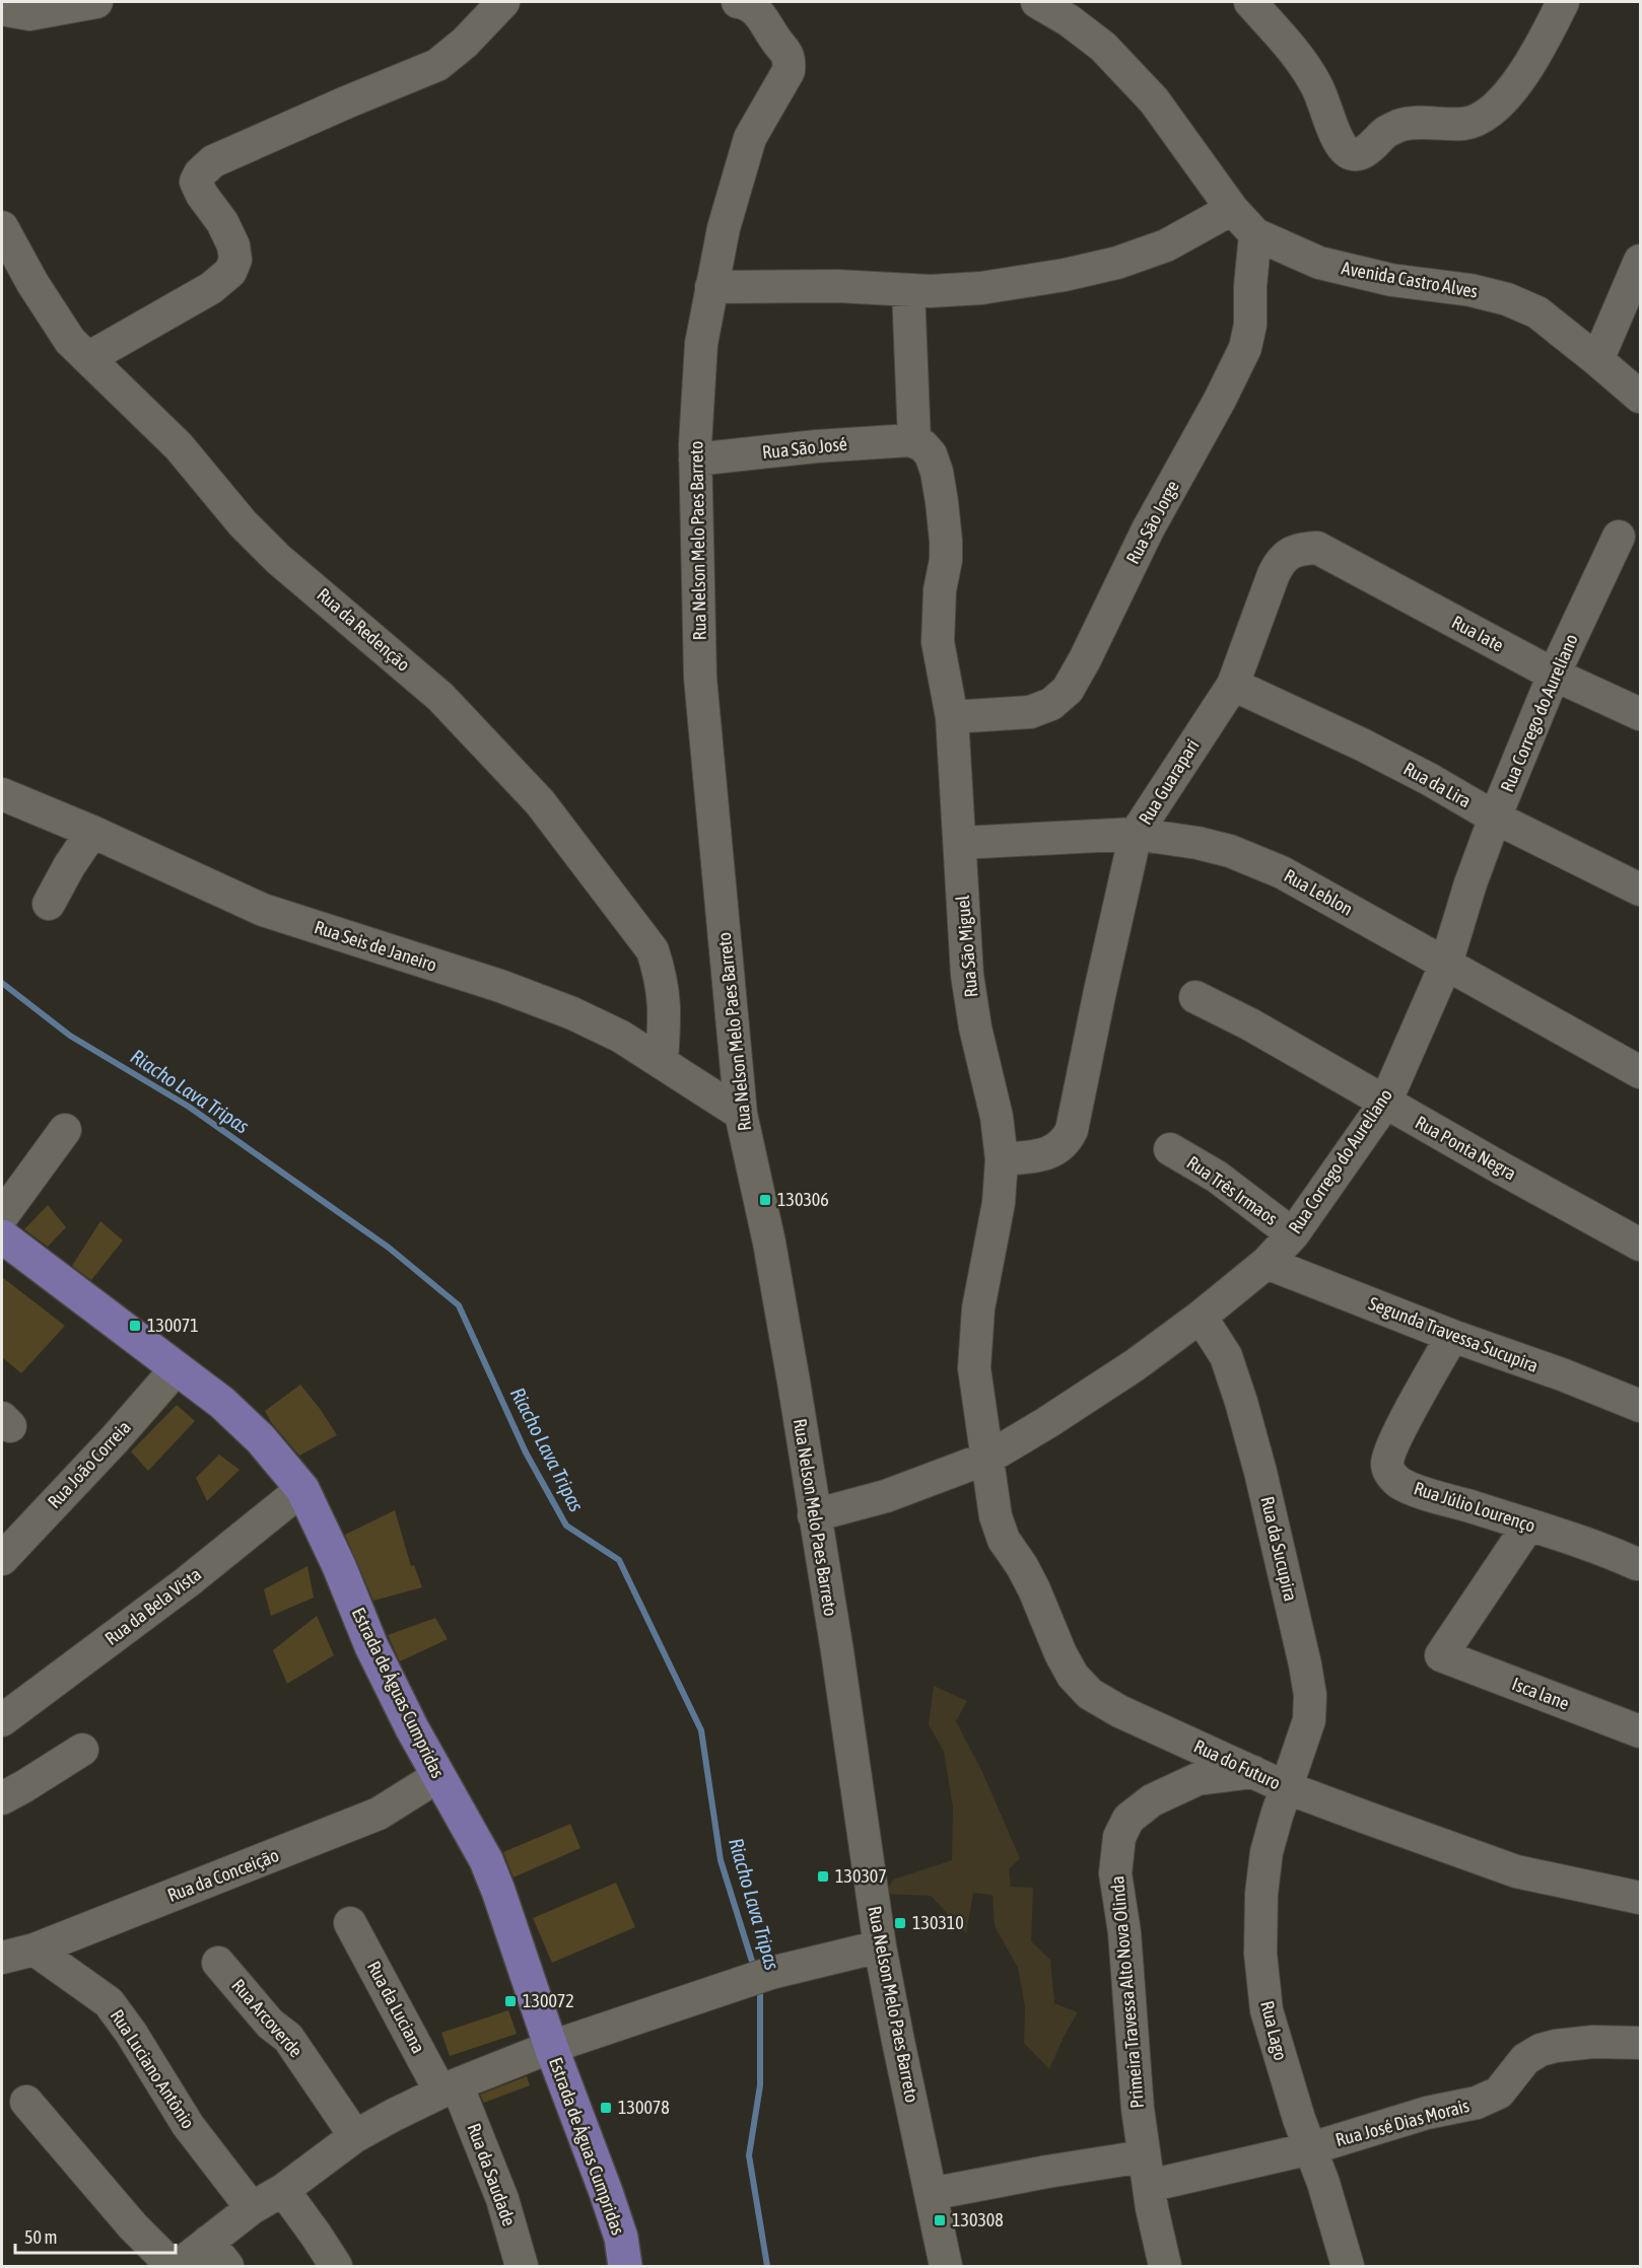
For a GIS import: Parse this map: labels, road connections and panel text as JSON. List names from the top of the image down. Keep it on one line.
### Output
{"streets":{"main road":["Estrada de Águas Cumpridas"],"street":["Avenida Castro Alves","Rua São José","Rua São Jorge","Rua Nelson Melo Paes Barreto","Rua da Redenção","Rua Iate","Rua Corrego do Aureliano","Rua Guarapari","Rua da Lira","Rua Leblon","Rua Seis de Janeiro","Rua São Miguel","Rua Ponta Negra","Rua Três Irmaos","Segunda Travessa Sucupira","Rua João Correia","Rua Júlio Lourenço","Rua da Sucupira","Rua da Bela Vista","Isca lane","Rua do Futuro","Rua da Conceição","Primeira Travessa Alto Nova Olinda","Rua da Luciana","Rua Arcoverde","Rua Lago","Rua Luciano Antônio","Rua José Dias Morais","Rua da Saudade"]},"crossings":[["Avenida Castro Alves","Rua São Jorge"],["Rua São José","Rua Nelson Melo Paes Barreto"],["Rua São José","Rua São Miguel"],["Rua São Jorge","Rua São Miguel"],["Rua Nelson Melo Paes Barreto","Rua Corrego do Aureliano"],["Rua Nelson Melo Paes Barreto","Rua Seis de Janeiro"],["Rua Nelson Melo Paes Barreto","Rua José Dias Morais"],["Rua da Redenção","Rua Seis de Janeiro"],["Rua Iate","Rua Corrego do Aureliano"],["Rua Iate","Rua Guarapari"],["Rua Corrego do Aureliano","Rua da Lira"],["Rua Corrego do Aureliano","Rua Leblon"],["Rua Corrego do Aureliano","Rua São Miguel"],["Rua Corrego do Aureliano","Rua Ponta Negra"],["Rua Corrego do Aureliano","Rua Três Irmaos"],["Rua Corrego do Aureliano","Segunda Travessa Sucupira"],["Rua Corrego do Aureliano","Rua da Sucupira"],["Rua Corrego do Aureliano","Rua do Futuro"],["Rua Guarapari","Rua da Lira"],["Rua Guarapari","Rua Leblon"],["Rua Guarapari","Rua São Miguel"],["Rua Leblon","Rua São Miguel"],["Rua São Miguel","Rua do Futuro"],["Segunda Travessa Sucupira","Rua Júlio Lourenço"],["Rua João Correia","Estrada de Águas Cumpridas"],["Rua Júlio Lourenço","Isca lane"],["Rua da Sucupira","Rua do Futuro"],["Rua da Sucupira","Rua Lago"],["Rua da Bela Vista","Estrada de Águas Cumpridas"],["Estrada de Águas Cumpridas","Rua da Conceição"],["Rua do Futuro","Primeira Travessa Alto Nova Olinda"],["Rua do Futuro","Rua Lago"],["Rua da Conceição","Rua Luciano Antônio"],["Primeira Travessa Alto Nova Olinda","Rua José Dias Morais"],["Rua da Luciana","Rua da Saudade"],["Rua Lago","Rua José Dias Morais"]],"water":["Riacho Lava Tripas"],"places":{"transit":["130306","130071","130307","130310","130072","130078","130308"]},"scale_bar":"50 m"}
